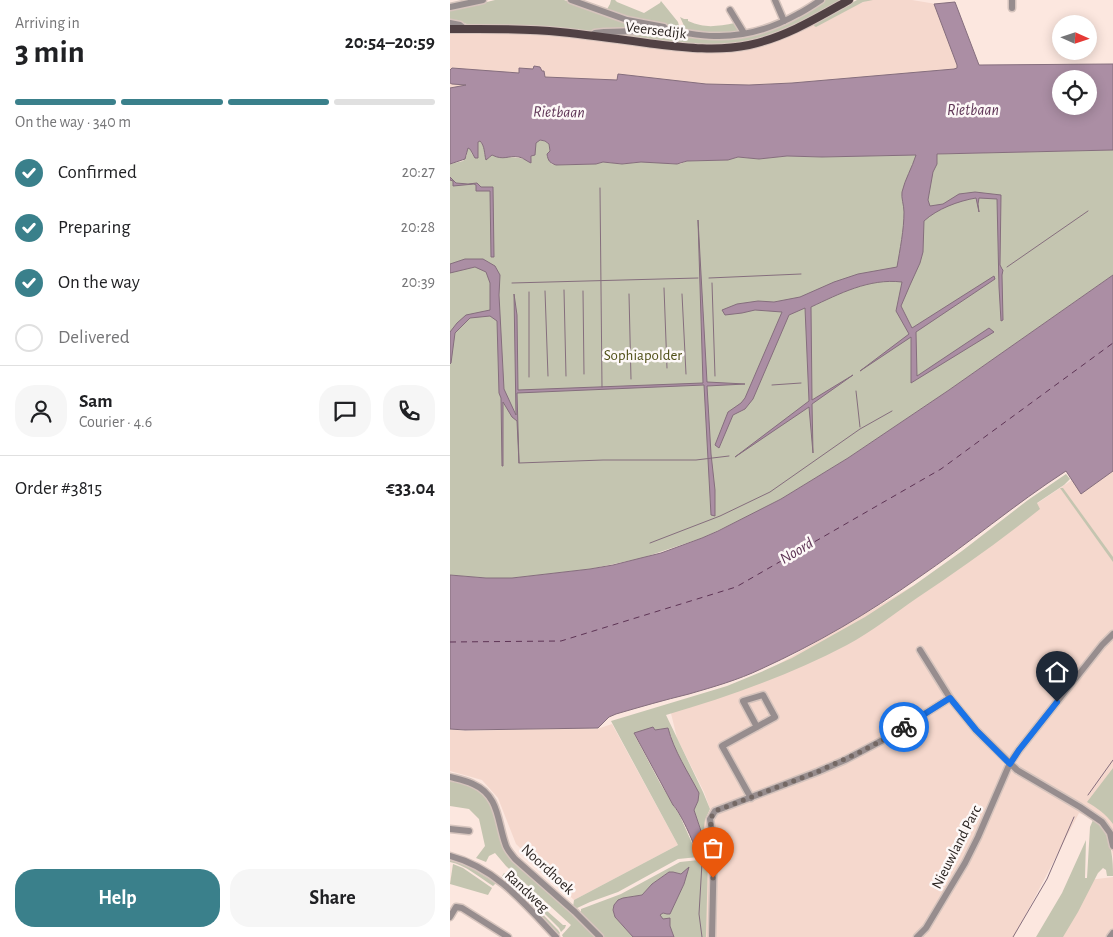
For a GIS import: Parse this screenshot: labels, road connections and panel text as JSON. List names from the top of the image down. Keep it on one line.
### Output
{"streets":{"main road":["Veersedijk"],"street":["Nieuwland Parc","Noordhoek","Randweg"]},"water":["Rietbaan","Noord"],"parks":["Sophiapolder"],"north":"right","page":{"heading":["3 min","Arriving in","20:54–20:59"],"panel":["Sam","Courier · 4.6","Order #3815","€33.04"],"bar":"On the way · 340 m","list":[["Confirmed","20:27"],["Preparing","20:28"],["On the way","20:39"],"Delivered"],"buttons":["Help","Share"]}}
